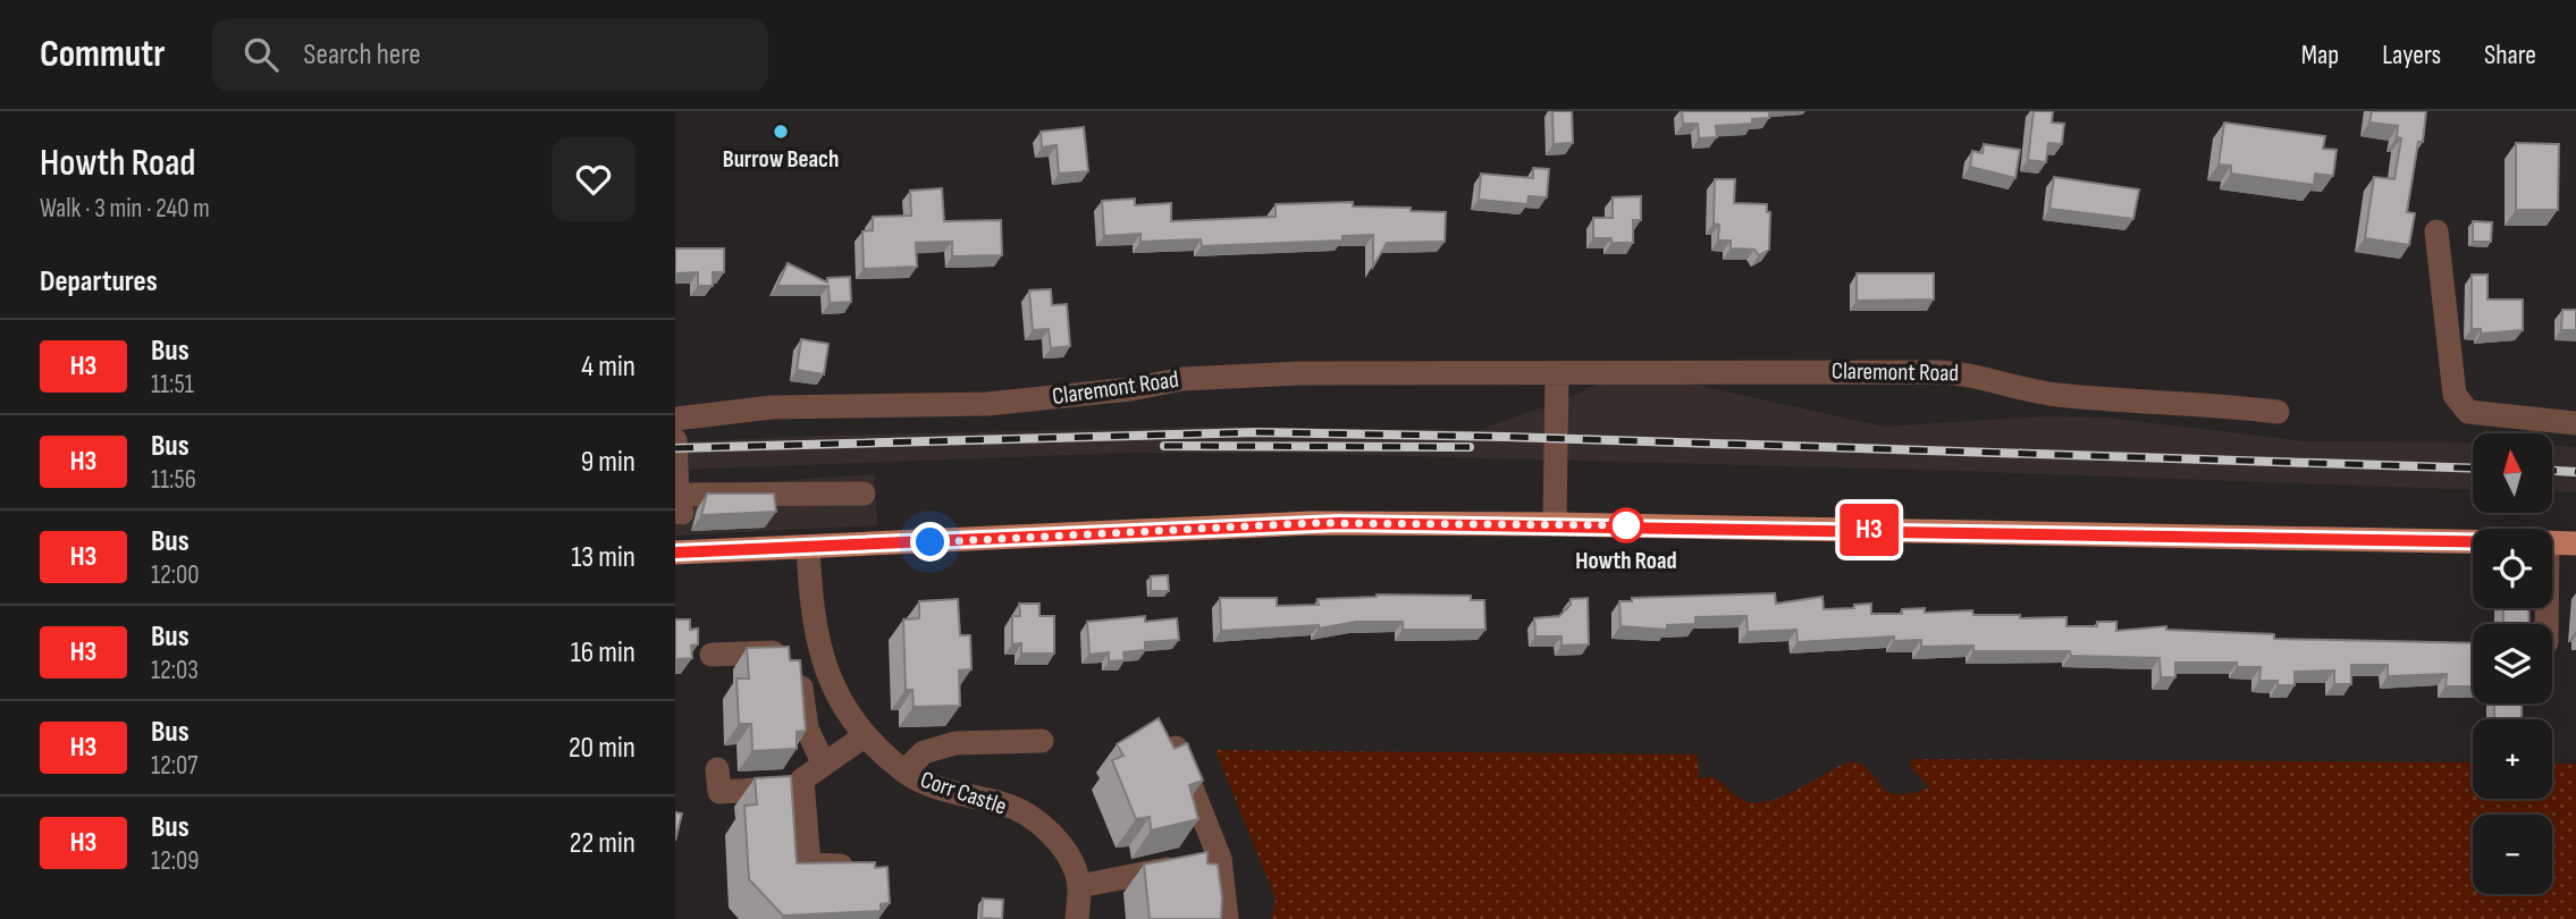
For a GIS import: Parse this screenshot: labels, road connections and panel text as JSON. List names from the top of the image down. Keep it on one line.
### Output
{"streets":{"street":["Claremont Road","Corr Castle"]},"places":["Burrow Beach","Howth Road"],"lines":["bus line H3"],"north":"top","page":{"header":"Commutr","search":"Search here","nav":["Map","Layers","Share"],"heading":[["Howth Road","Walk · 3 min · 240 m"],"Departures"],"on_map":"H3","list":[{"mark":"H3","name":"Bus","note":"11:51","value":"4 min"},{"mark":"H3","name":"Bus","note":"11:56","value":"9 min"},{"mark":"H3","name":"Bus","note":"12:00","value":"13 min"},{"mark":"H3","name":"Bus","note":"12:03","value":"16 min"},{"mark":"H3","name":"Bus","note":"12:07","value":"20 min"},{"mark":"H3","name":"Bus","note":"12:09","value":"22 min"}],"map_buttons":["+","−"]}}
